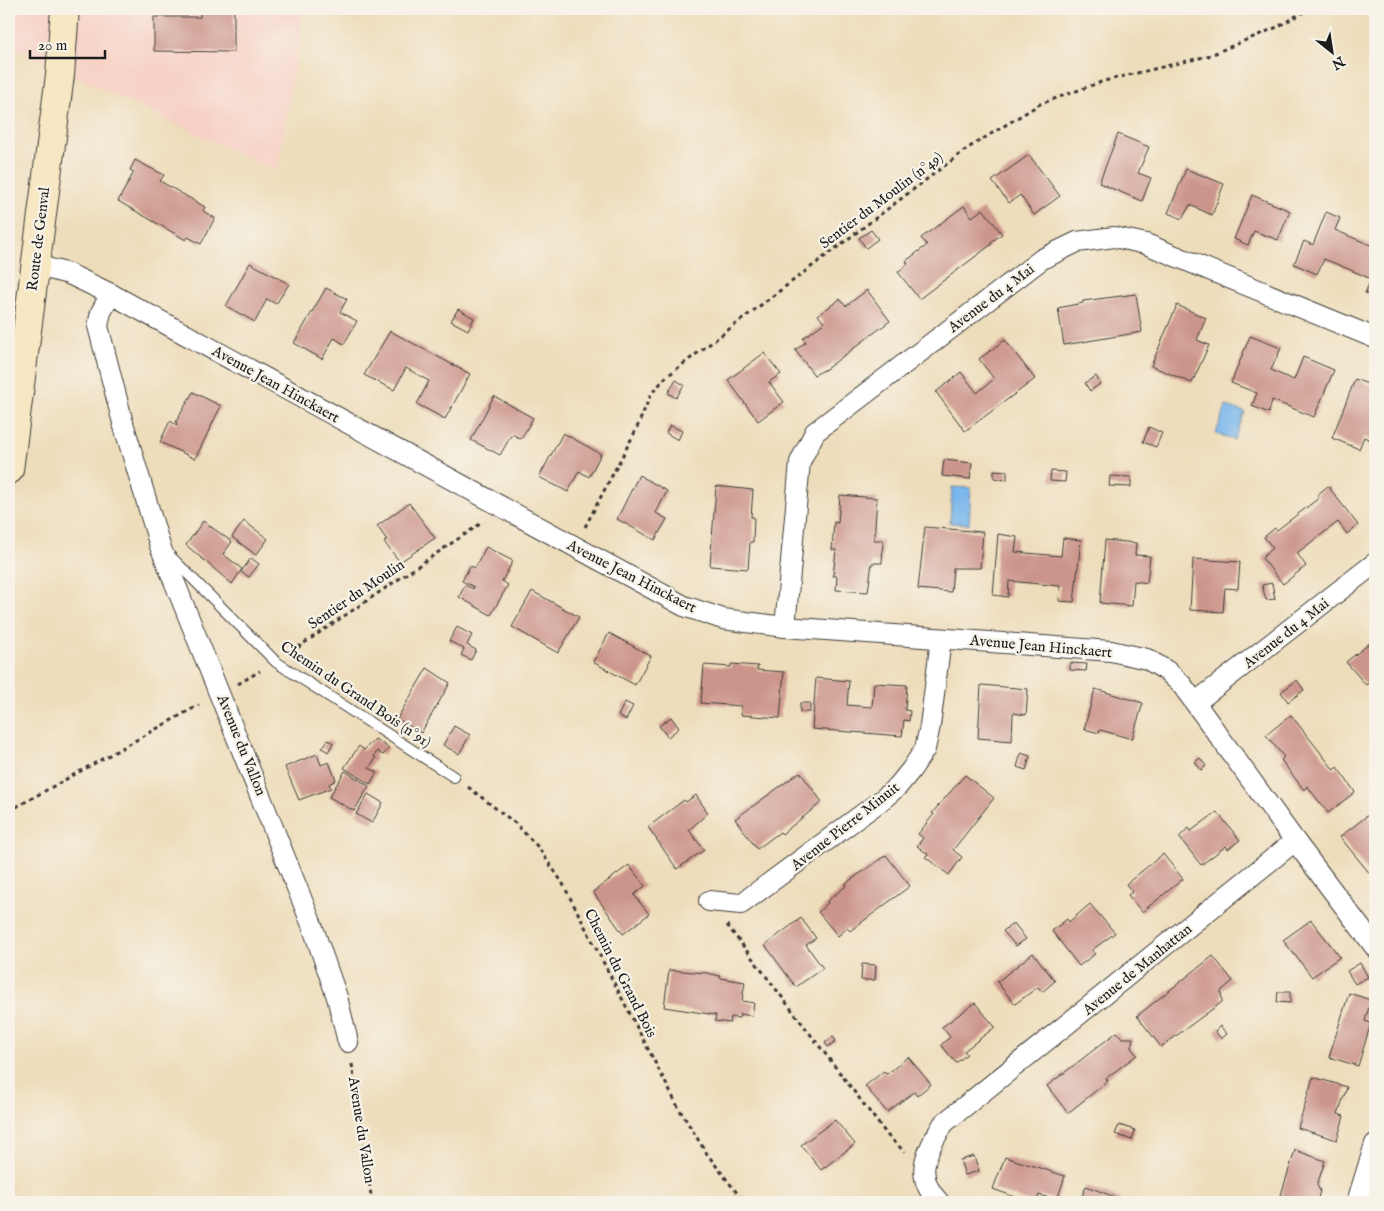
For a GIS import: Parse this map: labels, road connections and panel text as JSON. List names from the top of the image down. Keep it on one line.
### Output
{"streets":{"main road":["Route de Genval"],"street":["Avenue du 4 Mai","Avenue Jean Hinckaert","Avenue du Vallon","Avenue Pierre Minuit","Avenue de Manhattan"],"lane":["Chemin du Grand Bois (n°91)"],"path":["Sentier du Moulin (n°49)","Sentier du Moulin","Chemin du Grand Bois"]},"crossings":[["Sentier du Moulin (n°49)","Avenue Jean Hinckaert"],["Route de Genval","Avenue Jean Hinckaert"],["Avenue du 4 Mai","Avenue Jean Hinckaert"],["Avenue Jean Hinckaert","Sentier du Moulin"],["Avenue Jean Hinckaert","Avenue du Vallon"],["Avenue Jean Hinckaert","Avenue Pierre Minuit"],["Avenue Jean Hinckaert","Avenue de Manhattan"],["Sentier du Moulin","Chemin du Grand Bois (n°91)"],["Sentier du Moulin","Avenue du Vallon"],["Chemin du Grand Bois (n°91)","Avenue du Vallon"],["Chemin du Grand Bois (n°91)","Chemin du Grand Bois"]],"scale_bar":"20 m","north":"bottom right"}
